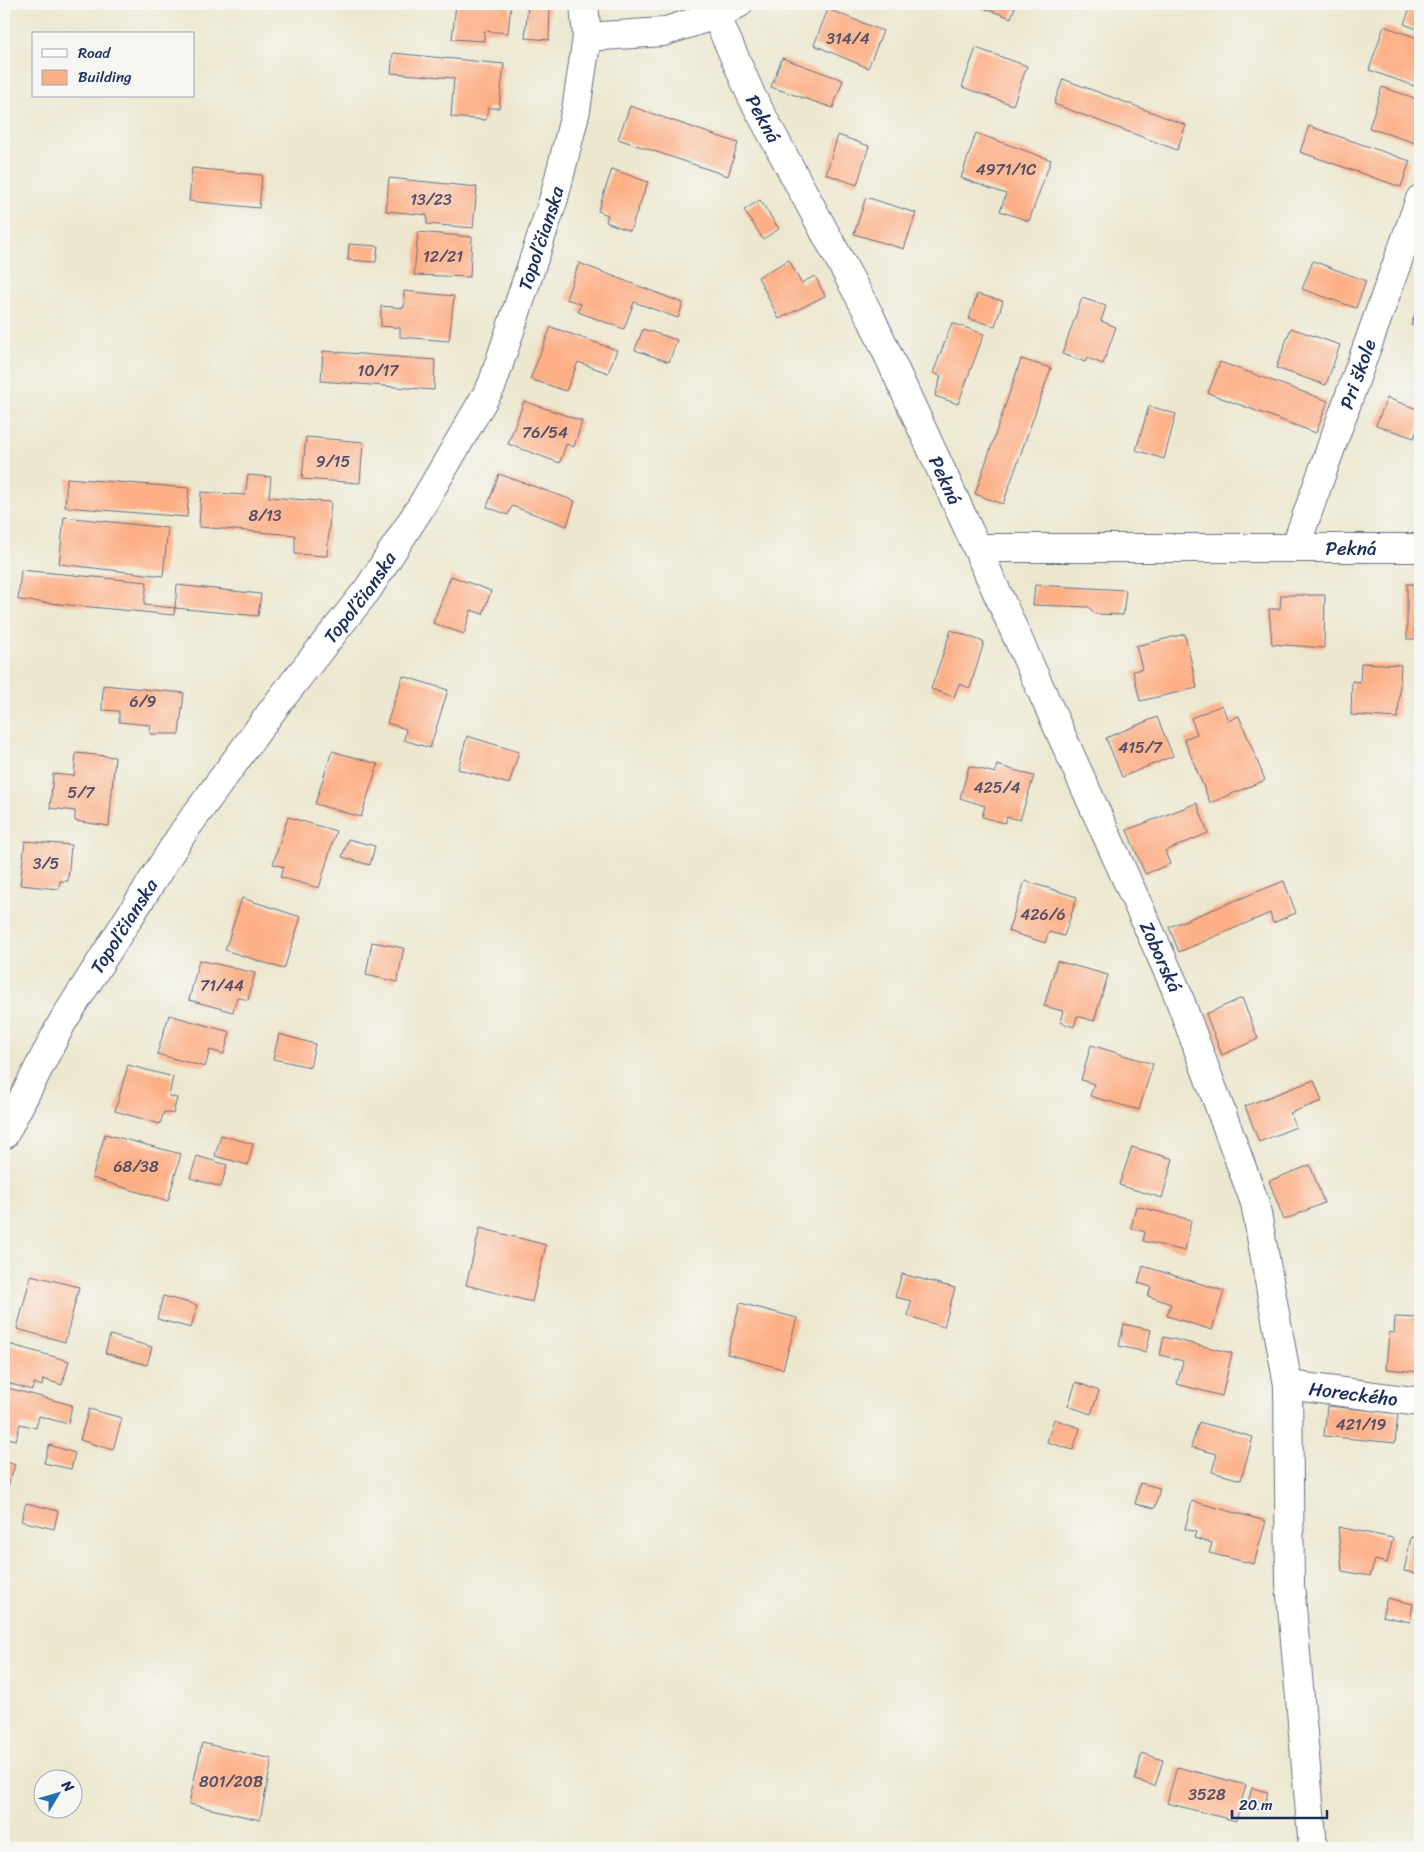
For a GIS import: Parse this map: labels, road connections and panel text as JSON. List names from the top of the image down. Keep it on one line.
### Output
{"streets":{"street":["Pekná","Topoľčianska","Pri škole","Zoborská","Horeckého"]},"crossings":[["Pekná","Pri škole"],["Pekná","Zoborská"],["Zoborská","Horeckého"]],"house_numbers":["314/4","4971/1C","13/23","12/21","10/17","76/54","9/15","8/13","6/9","415/7","425/4","5/7","3/5","426/6","71/44","68/38","421/19","801/20B","3528"],"legend":["Road","Building"],"scale_bar":"20 m","north":"top right"}
